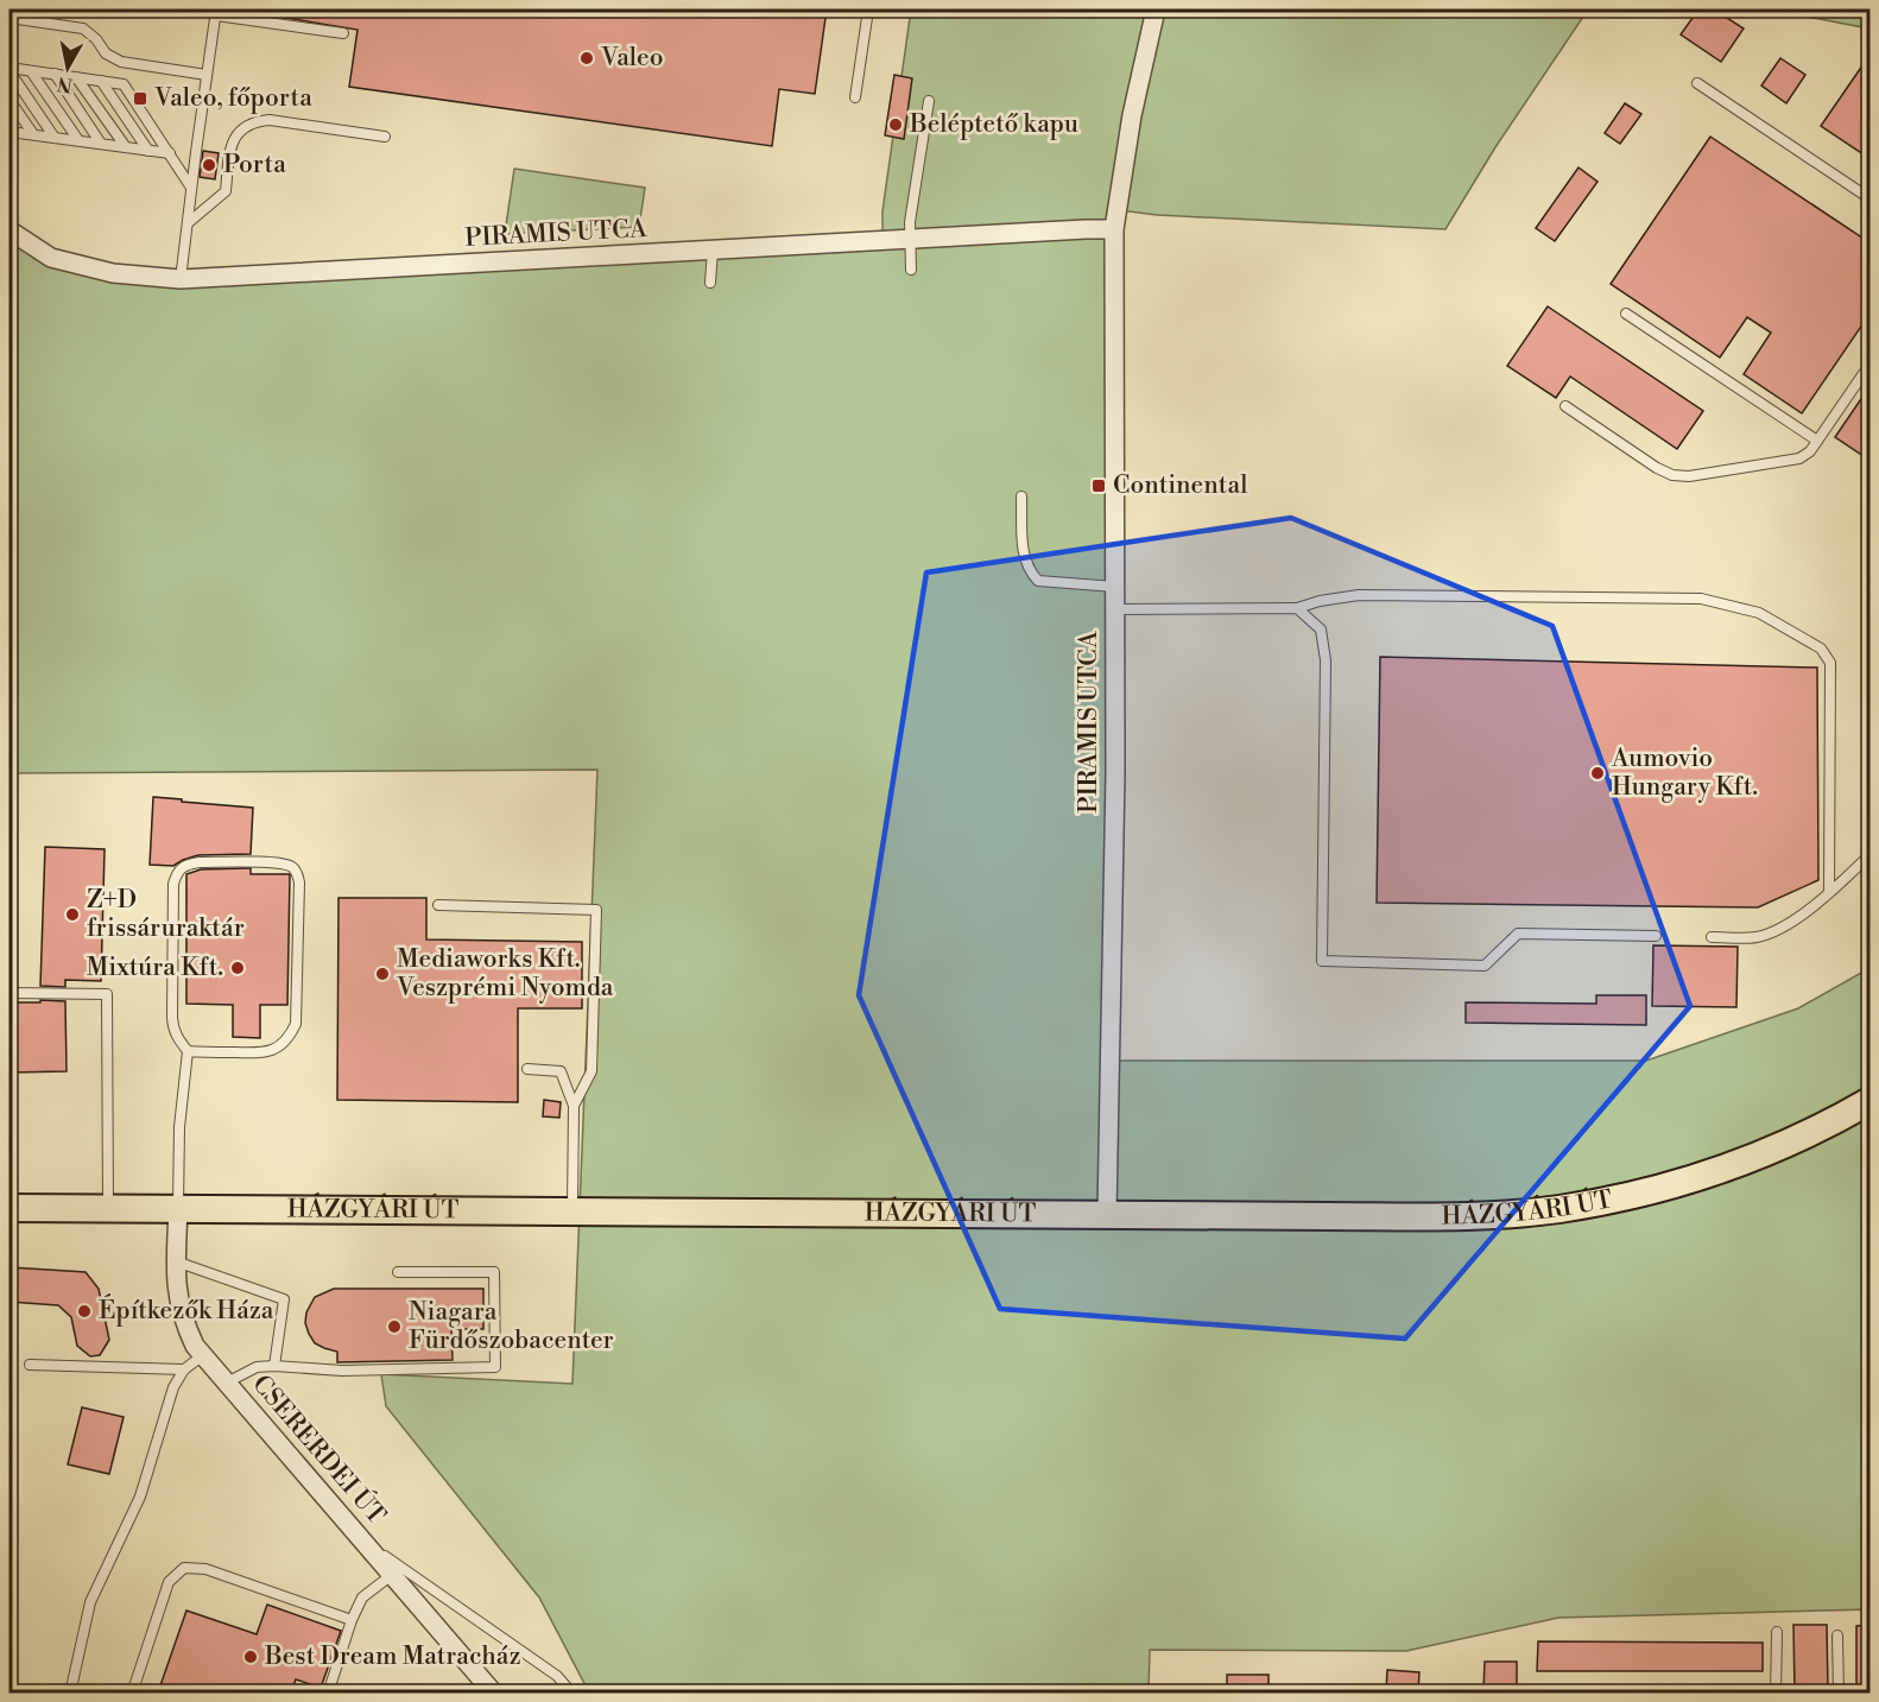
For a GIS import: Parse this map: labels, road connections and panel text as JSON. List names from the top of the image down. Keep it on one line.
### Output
{"streets":{"main road":["HÁZGYÁRI ÚT"],"street":["PIRAMIS UTCA","CSERERDEI ÚT"]},"crossings":[["PIRAMIS UTCA","HÁZGYÁRI ÚT"],["HÁZGYÁRI ÚT","CSERERDEI ÚT"]],"places":{"other":["Valeo","Beléptető kapu","Porta","Aumovio Hungary Kft.","Z+D frissáruraktár","Mixtúra Kft.","Mediaworks Kft. Veszprémi Nyomda","Építkezők Háza","Niagara Fürdőszobacenter","Best Dream Matracház"],"transit":["Valeo, főporta","Continental"]},"north":"bottom"}
